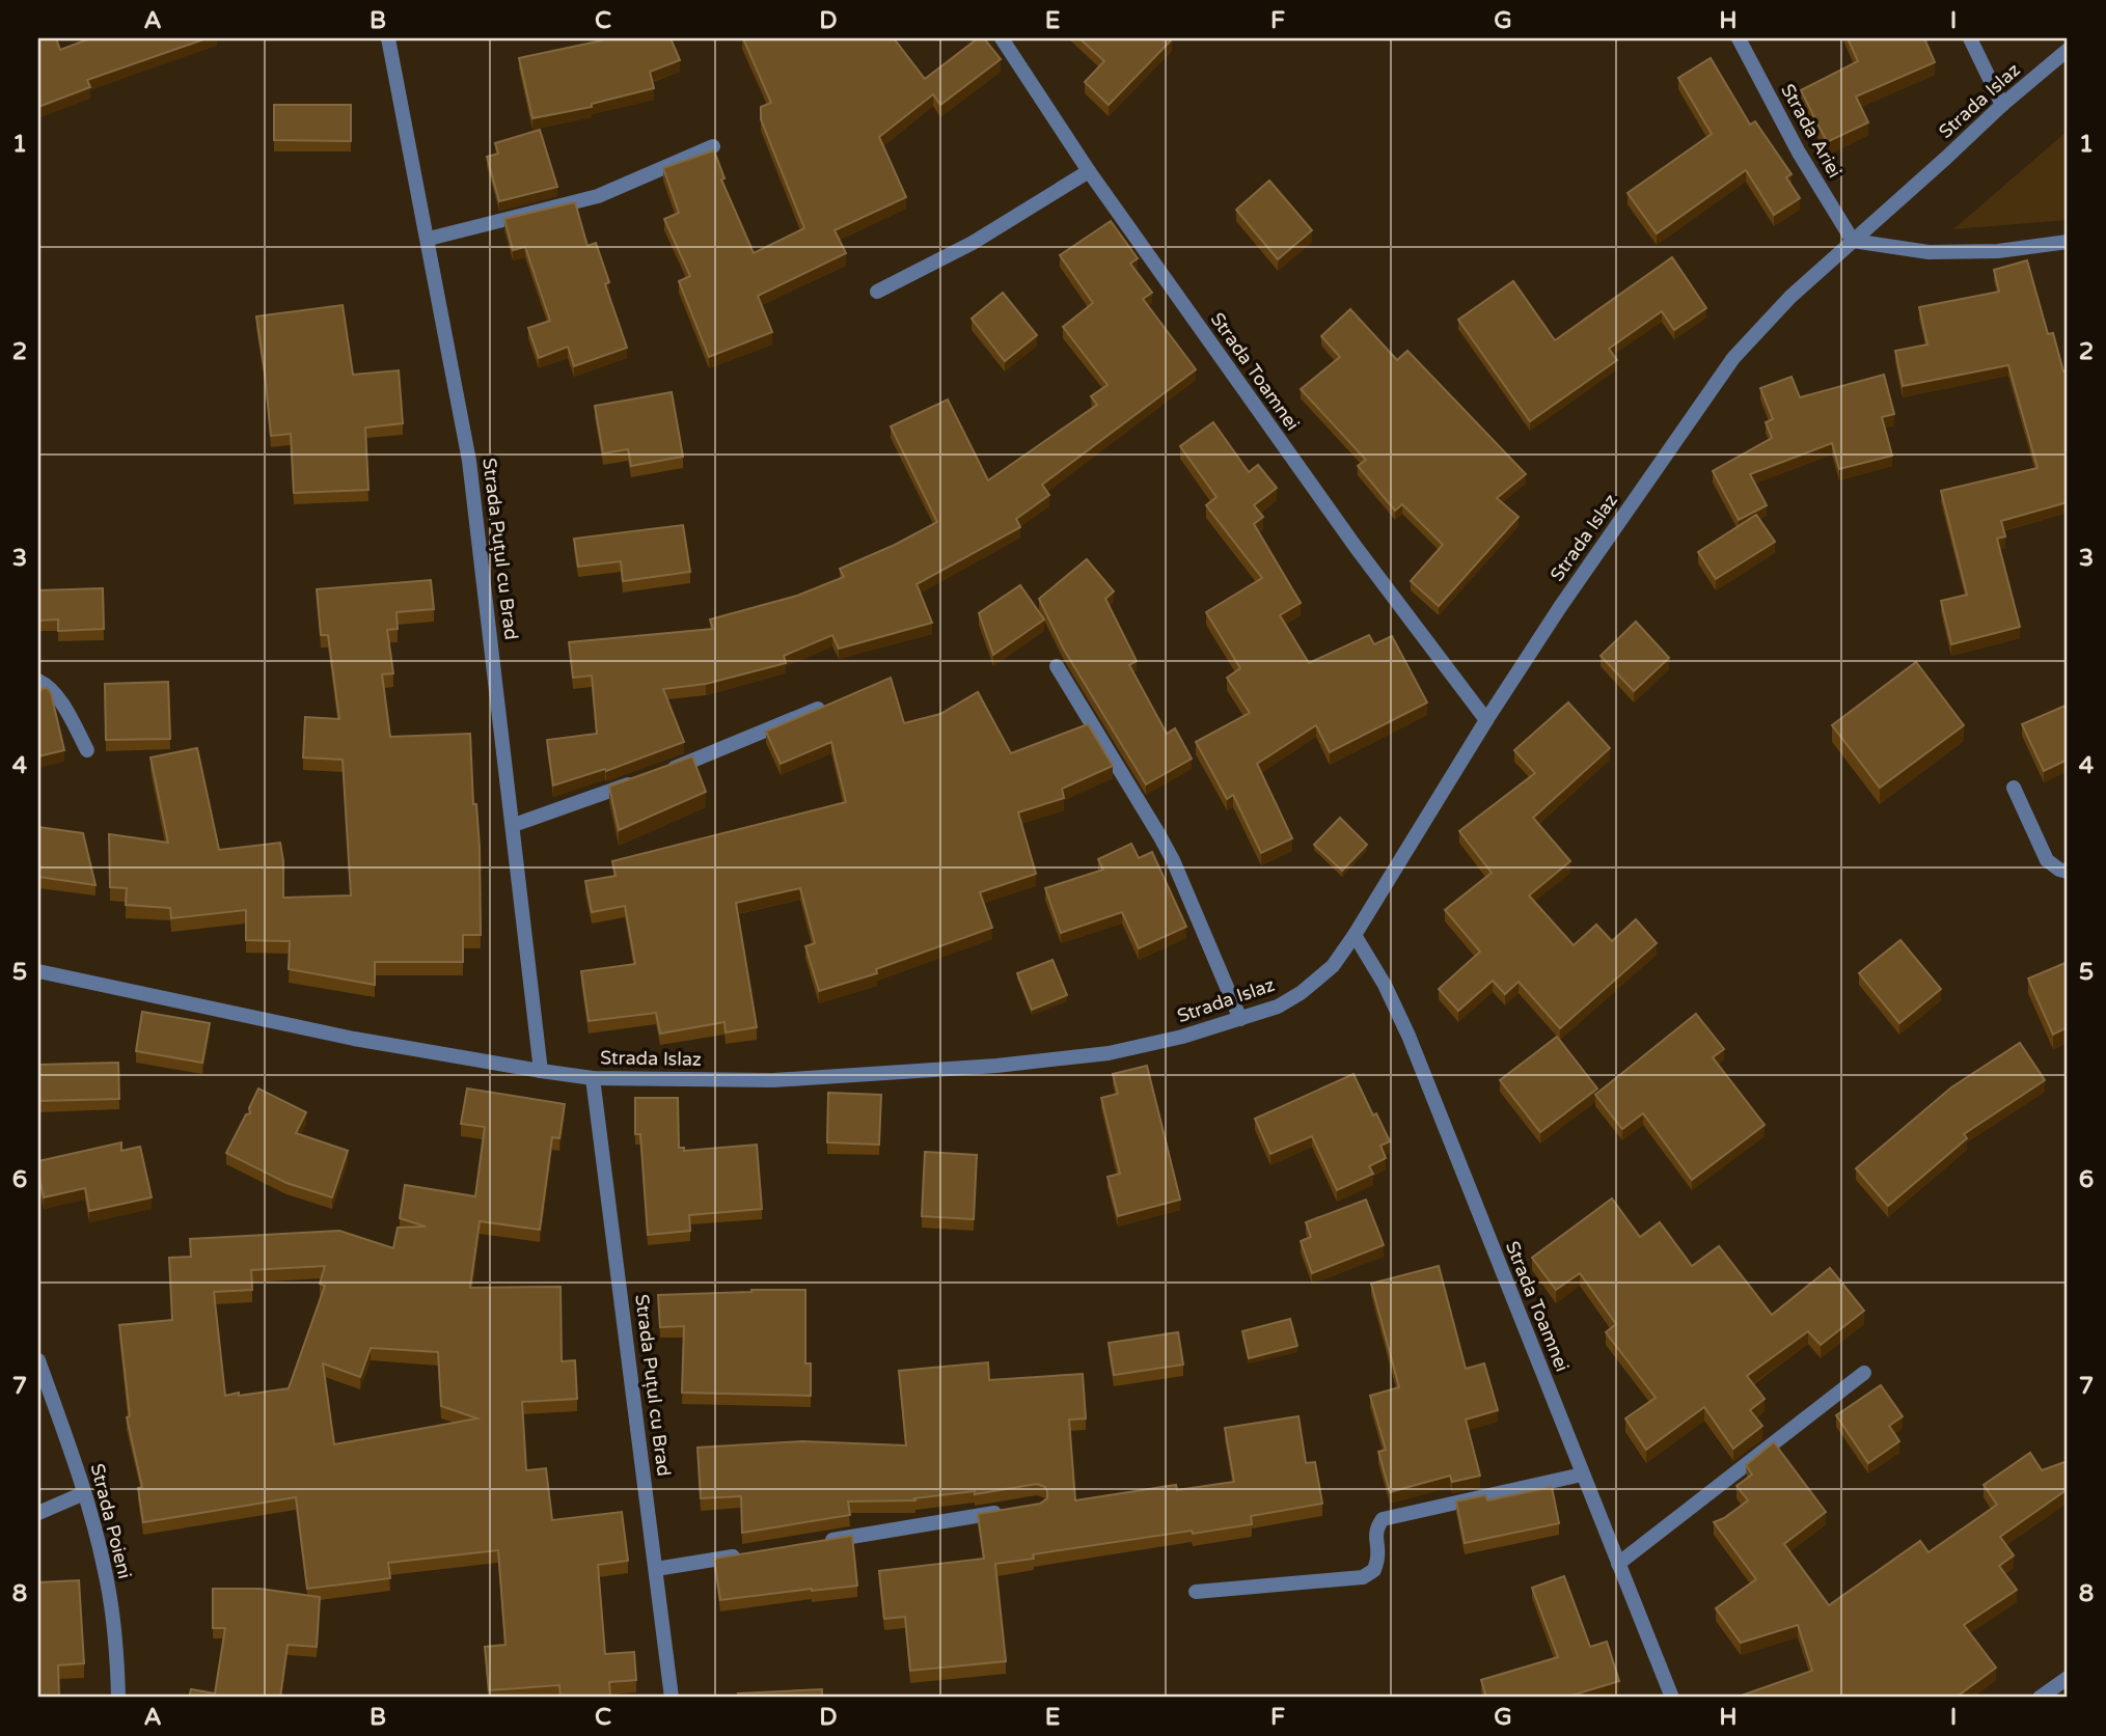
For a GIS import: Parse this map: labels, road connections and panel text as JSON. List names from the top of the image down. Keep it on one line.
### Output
{"streets":{"street":["Strada Islaz","Strada Ariei","Strada Toamnei","Strada Puțul cu Brad","Strada Poieni"]},"crossings":[["Strada Islaz","Strada Ariei"],["Strada Islaz","Strada Toamnei"],["Strada Islaz","Strada Puțul cu Brad"]],"grid":{"columns":["A","B","C","D","E","F","G","H","I"],"rows":["1","2","3","4","5","6","7","8"]}}
